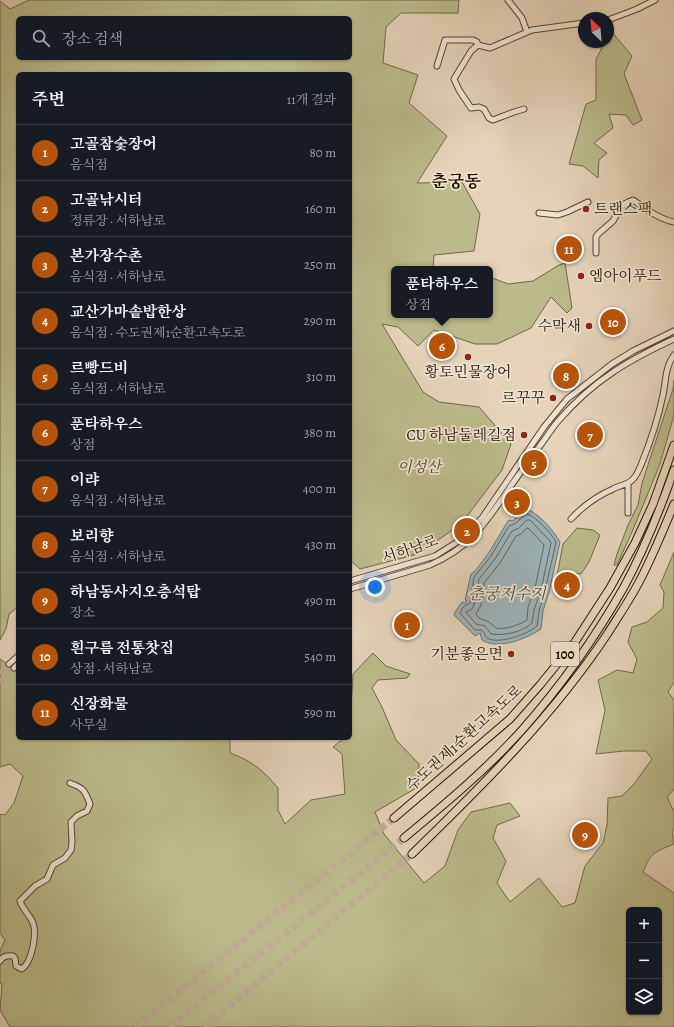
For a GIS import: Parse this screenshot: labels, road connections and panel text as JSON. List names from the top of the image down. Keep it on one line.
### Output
{"streets":{"highway":["100","수도권제1순환고속도로"],"street":["서하남로"]},"districts":["춘궁동"],"water":["춘궁저수지"],"parks":["이성산"],"places":["트랜스팩","엠아이푸드","수막새","황토민물장어","르꾸꾸","CU 하남둘레길점","기분좋은면"],"north":"top left","page":{"search":"장소 검색","heading":["주변","11개 결과"],"list":[{"mark":"1","name":"고골참숯장어","note":"음식점","value":"80 m"},{"mark":"2","name":"고골낚시터","note":"정류장 · 서하남로","value":"160 m"},{"mark":"3","name":"본가장수촌","note":"음식점 · 서하남로","value":"250 m"},{"mark":"4","name":"교산가마솥밥한상","note":"음식점 · 수도권제1순환고속도로","value":"290 m"},{"mark":"5","name":"르빵드비","note":"음식점 · 서하남로","value":"310 m"},{"mark":"6","name":"푼타하우스","note":"상점","value":"380 m"},{"mark":"7","name":"이랴","note":"음식점 · 서하남로","value":"400 m"},{"mark":"8","name":"보리향","note":"음식점 · 서하남로","value":"430 m"},{"mark":"9","name":"하남동사지오층석탑","note":"장소","value":"490 m"},{"mark":"10","name":"흰구름 전통찻집","note":"상점 · 서하남로","value":"540 m"},{"mark":"11","name":"신장화물","note":"사무실","value":"590 m"}],"pins":["11","10","6","8","7","5","3","2","4","1","9"],"popup":["푼타하우스","상점"],"map_buttons":["+","−"]}}
